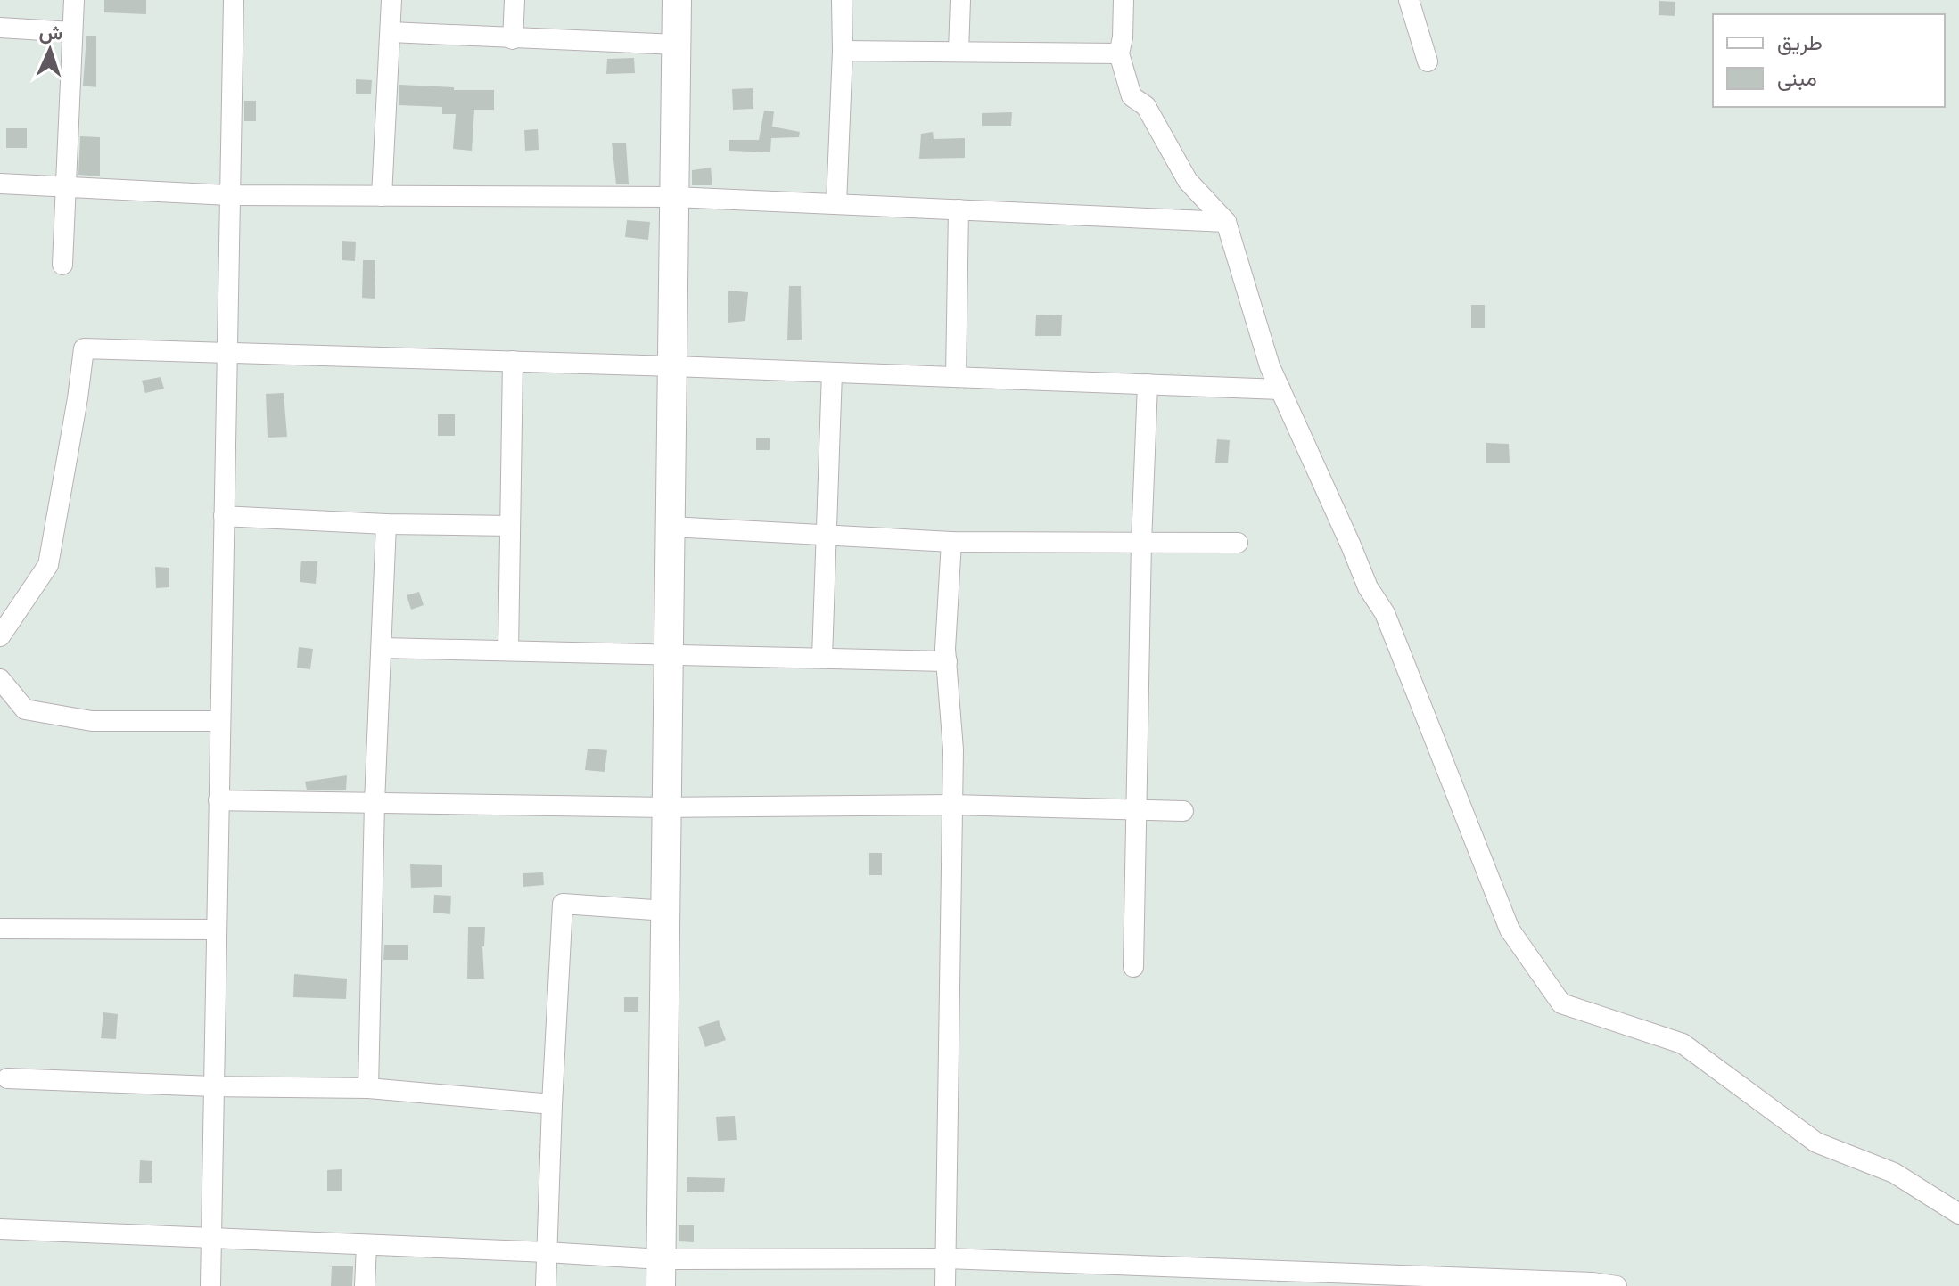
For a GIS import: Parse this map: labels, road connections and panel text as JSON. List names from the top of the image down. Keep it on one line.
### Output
{"legend":["طريق","مبنى"],"north":"top"}
